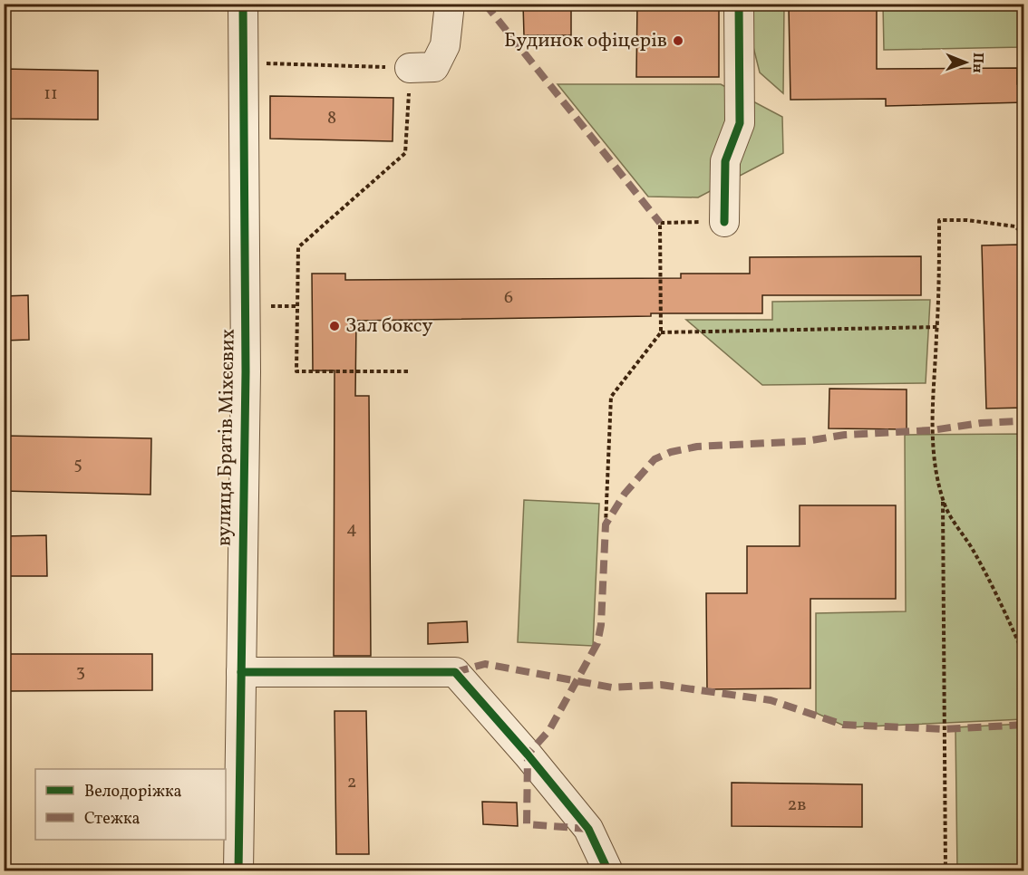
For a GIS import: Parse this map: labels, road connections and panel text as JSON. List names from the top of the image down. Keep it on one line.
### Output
{"streets":{"street":["вулиця Братів Міхєєвих"]},"places":["Будинок офіцерів","Зал боксу"],"house_numbers":["11","8","6","5","4","3","2","2в"],"legend":["Велодоріжка","Стежка"],"north":"right"}
